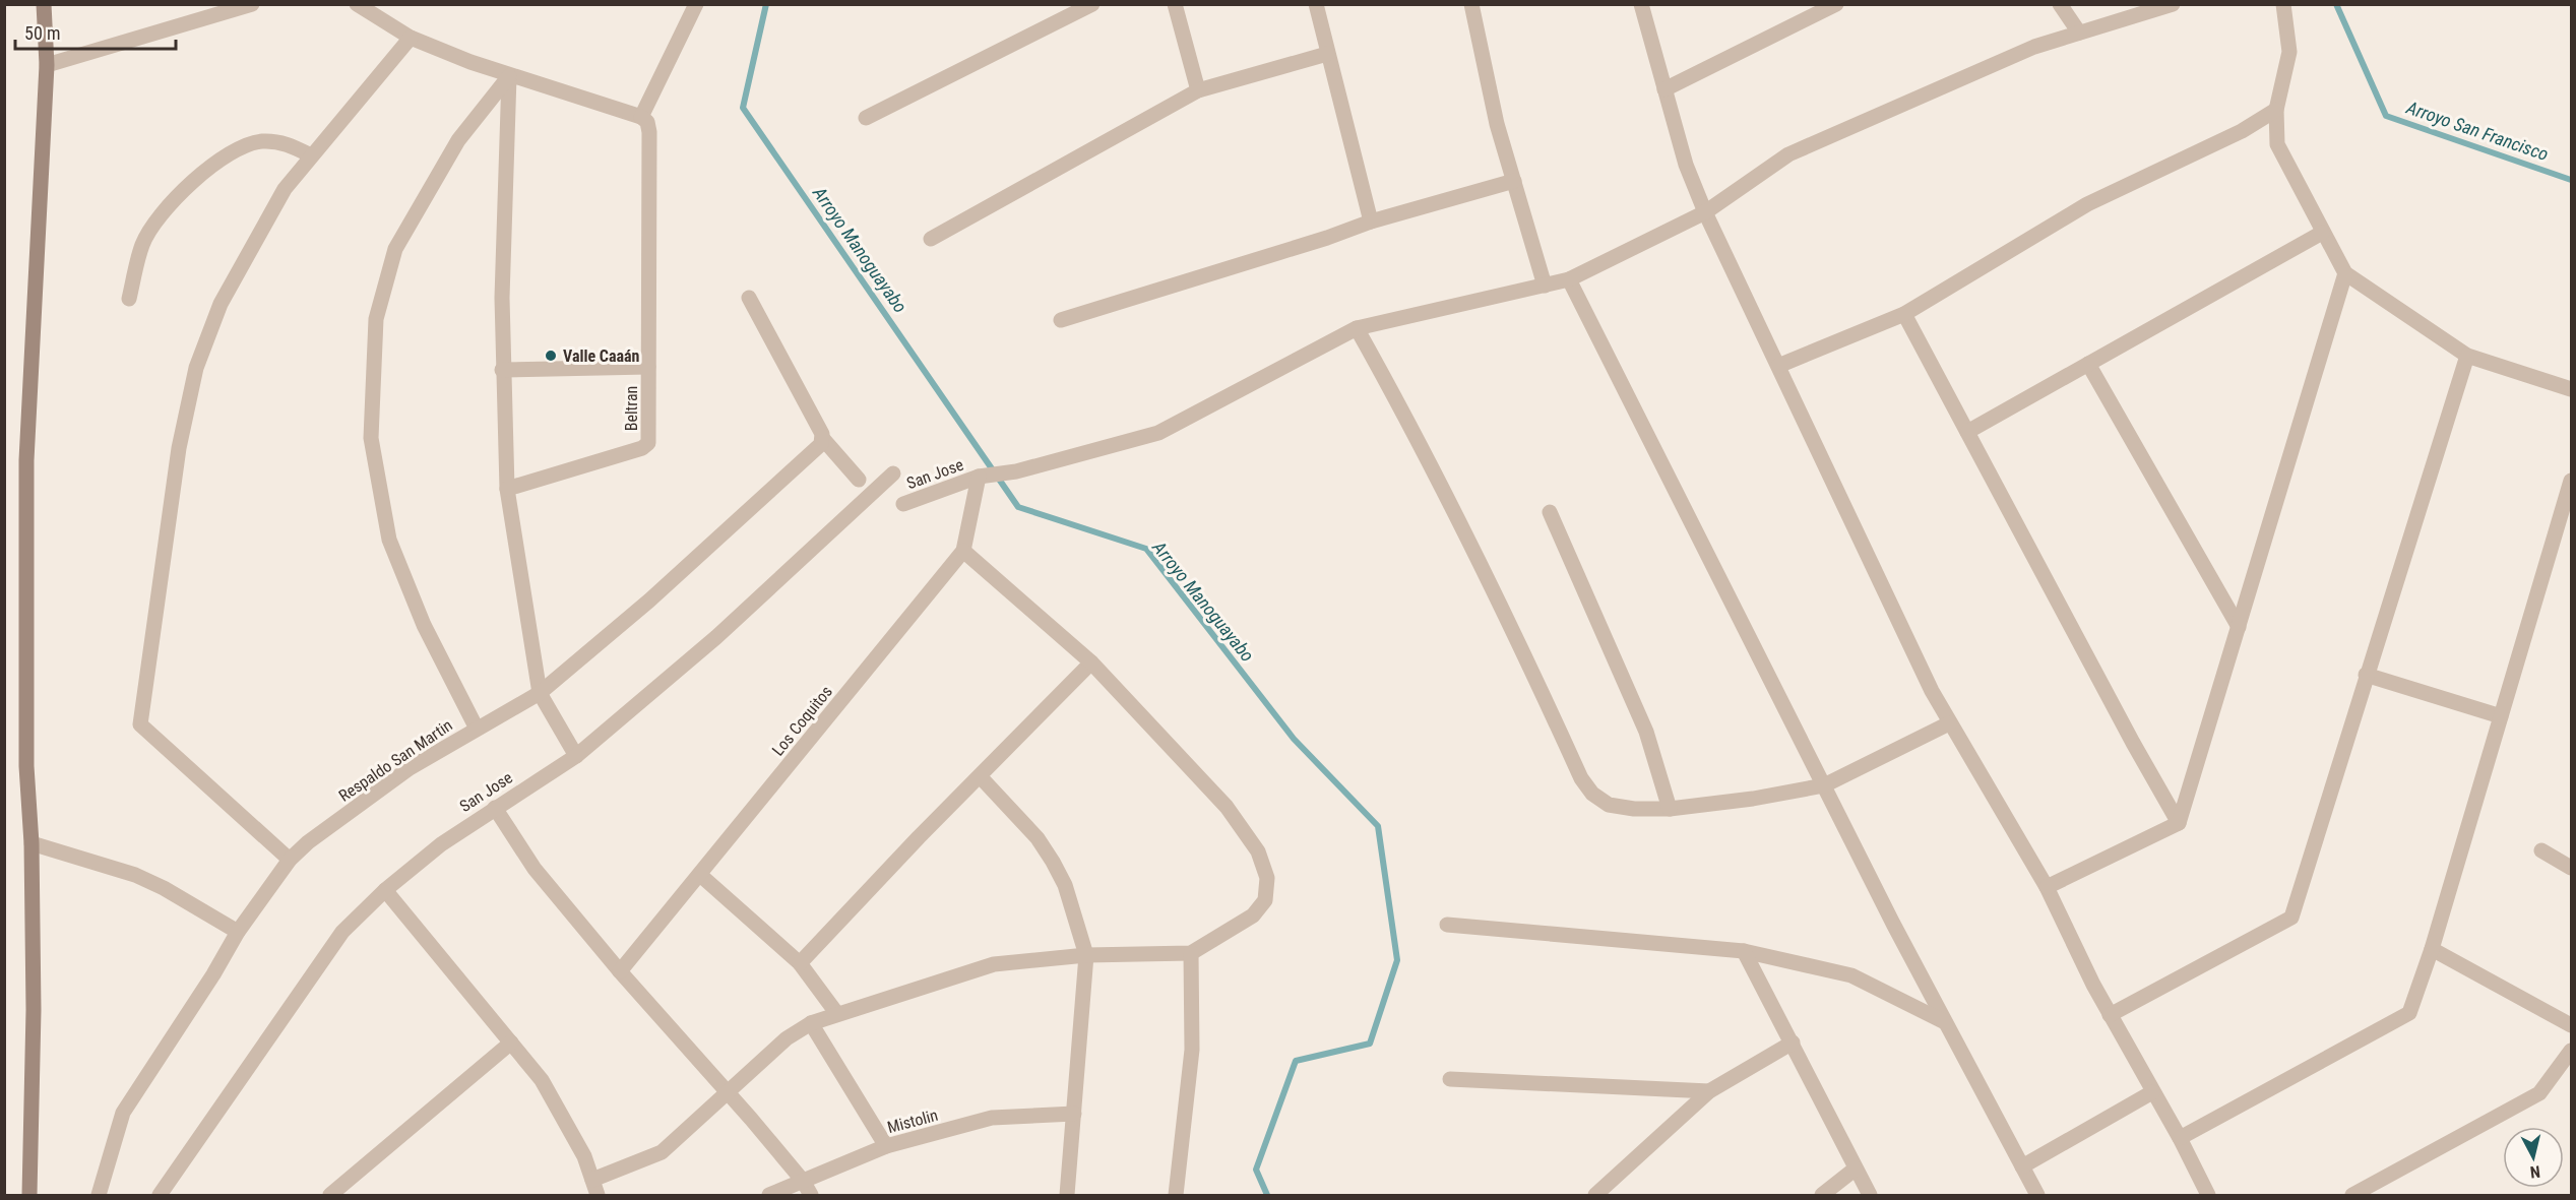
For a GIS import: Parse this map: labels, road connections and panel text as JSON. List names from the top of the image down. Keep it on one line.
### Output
{"streets":{"street":["Beltran","San Jose","Los Coquitos","Respaldo San Martin","Mistolin"]},"crossings":[["San Jose","Los Coquitos"]],"water":["Arroyo San Francisco","Arroyo Manoguayabo"],"places":["Valle Caaán"],"scale_bar":"50 m","north":"bottom"}
